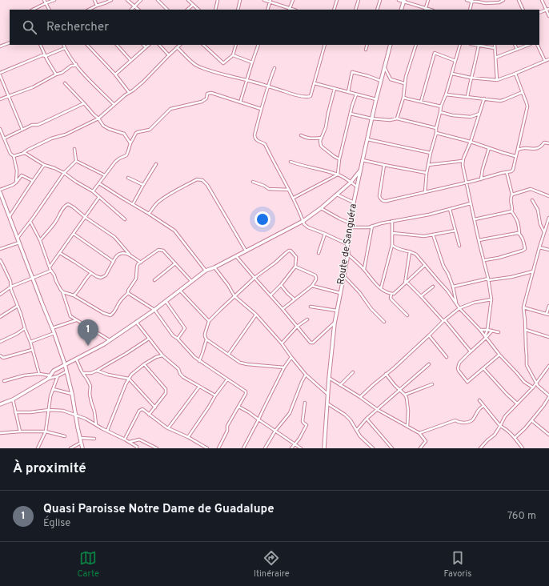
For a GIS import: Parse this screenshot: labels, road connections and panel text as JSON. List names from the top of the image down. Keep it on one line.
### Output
{"streets":{"street":["Route de Sanguéra"]},"page":{"search":"Rechercher","pins":"1","heading":"À proximité","list":[{"mark":"1","name":"Quasi Paroisse Notre Dame de Guadalupe","note":"Église","value":"760 m"}],"nav":["Carte","Itinéraire","Favoris"]}}
